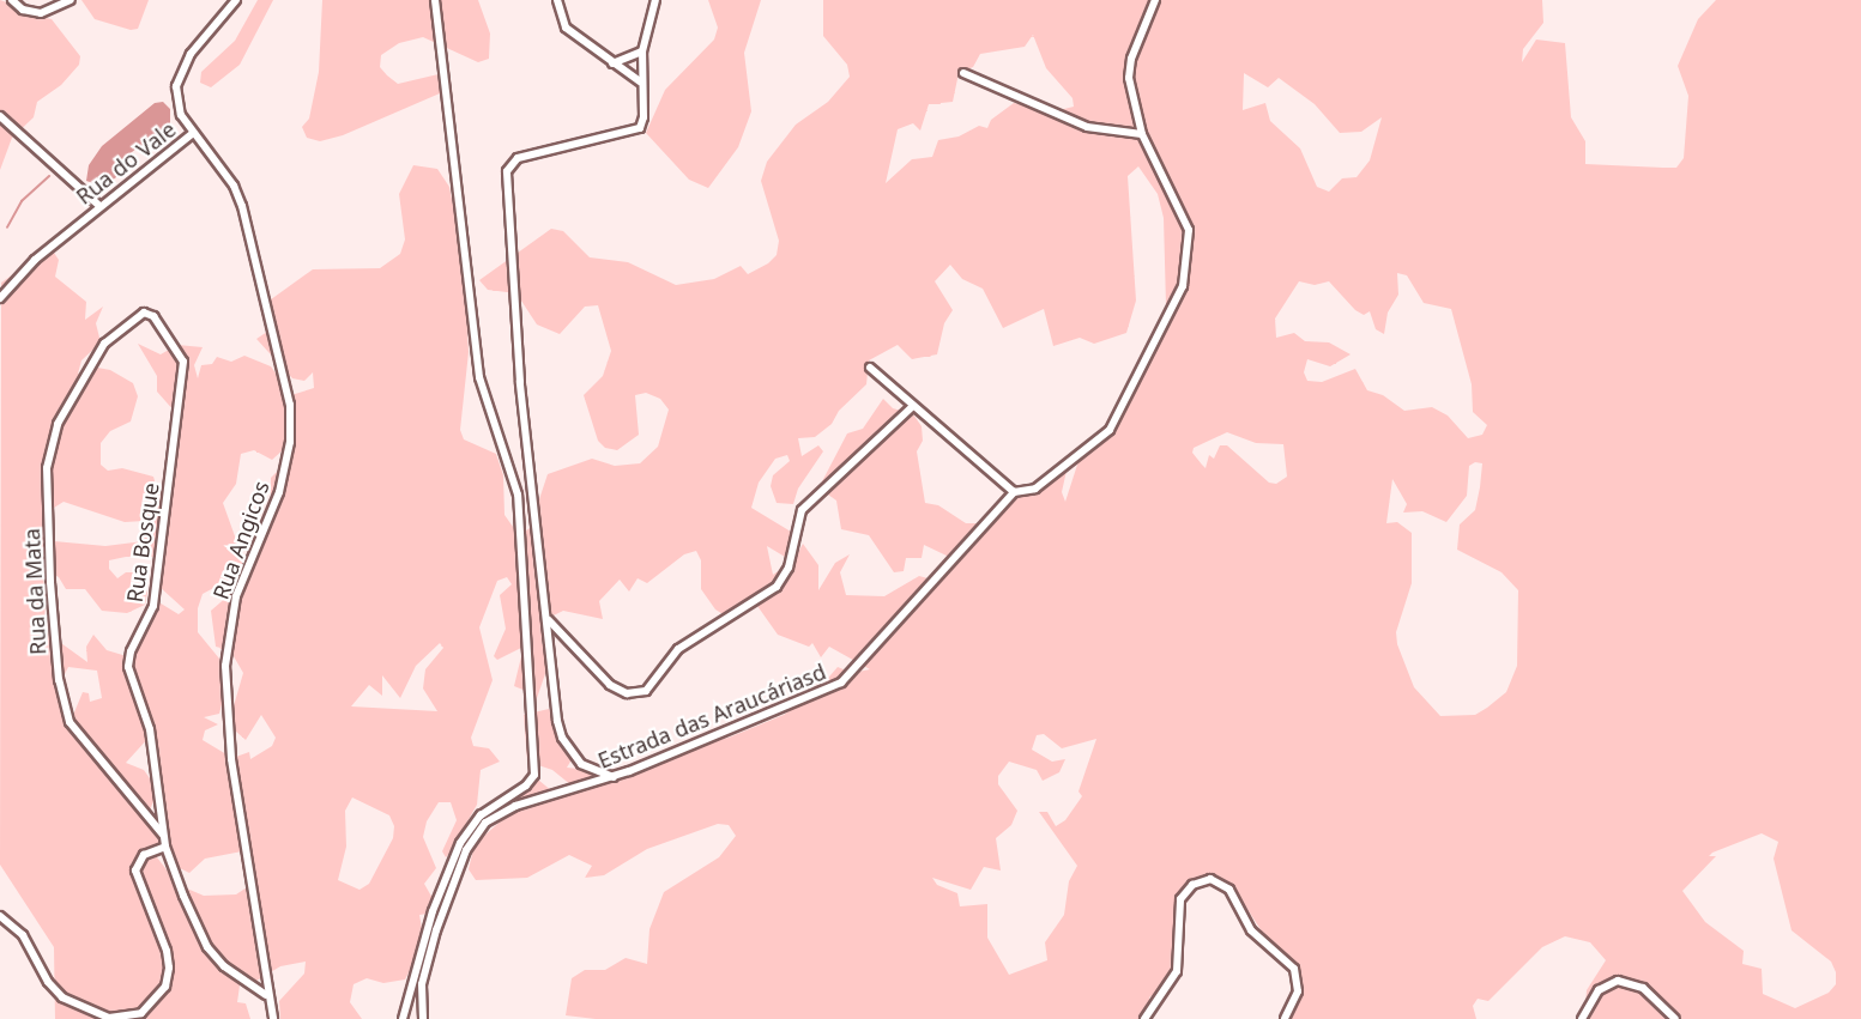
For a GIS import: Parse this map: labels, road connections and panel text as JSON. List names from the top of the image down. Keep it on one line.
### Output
{"streets":{"street":["Rua do Vale","Rua Angicos","Rua Bosque","Rua da Mata","Estrada das Araucáriasd"]},"crossings":[["Rua do Vale","Rua Angicos"],["Rua Angicos","Rua Bosque"],["Rua Bosque","Rua da Mata"]]}
